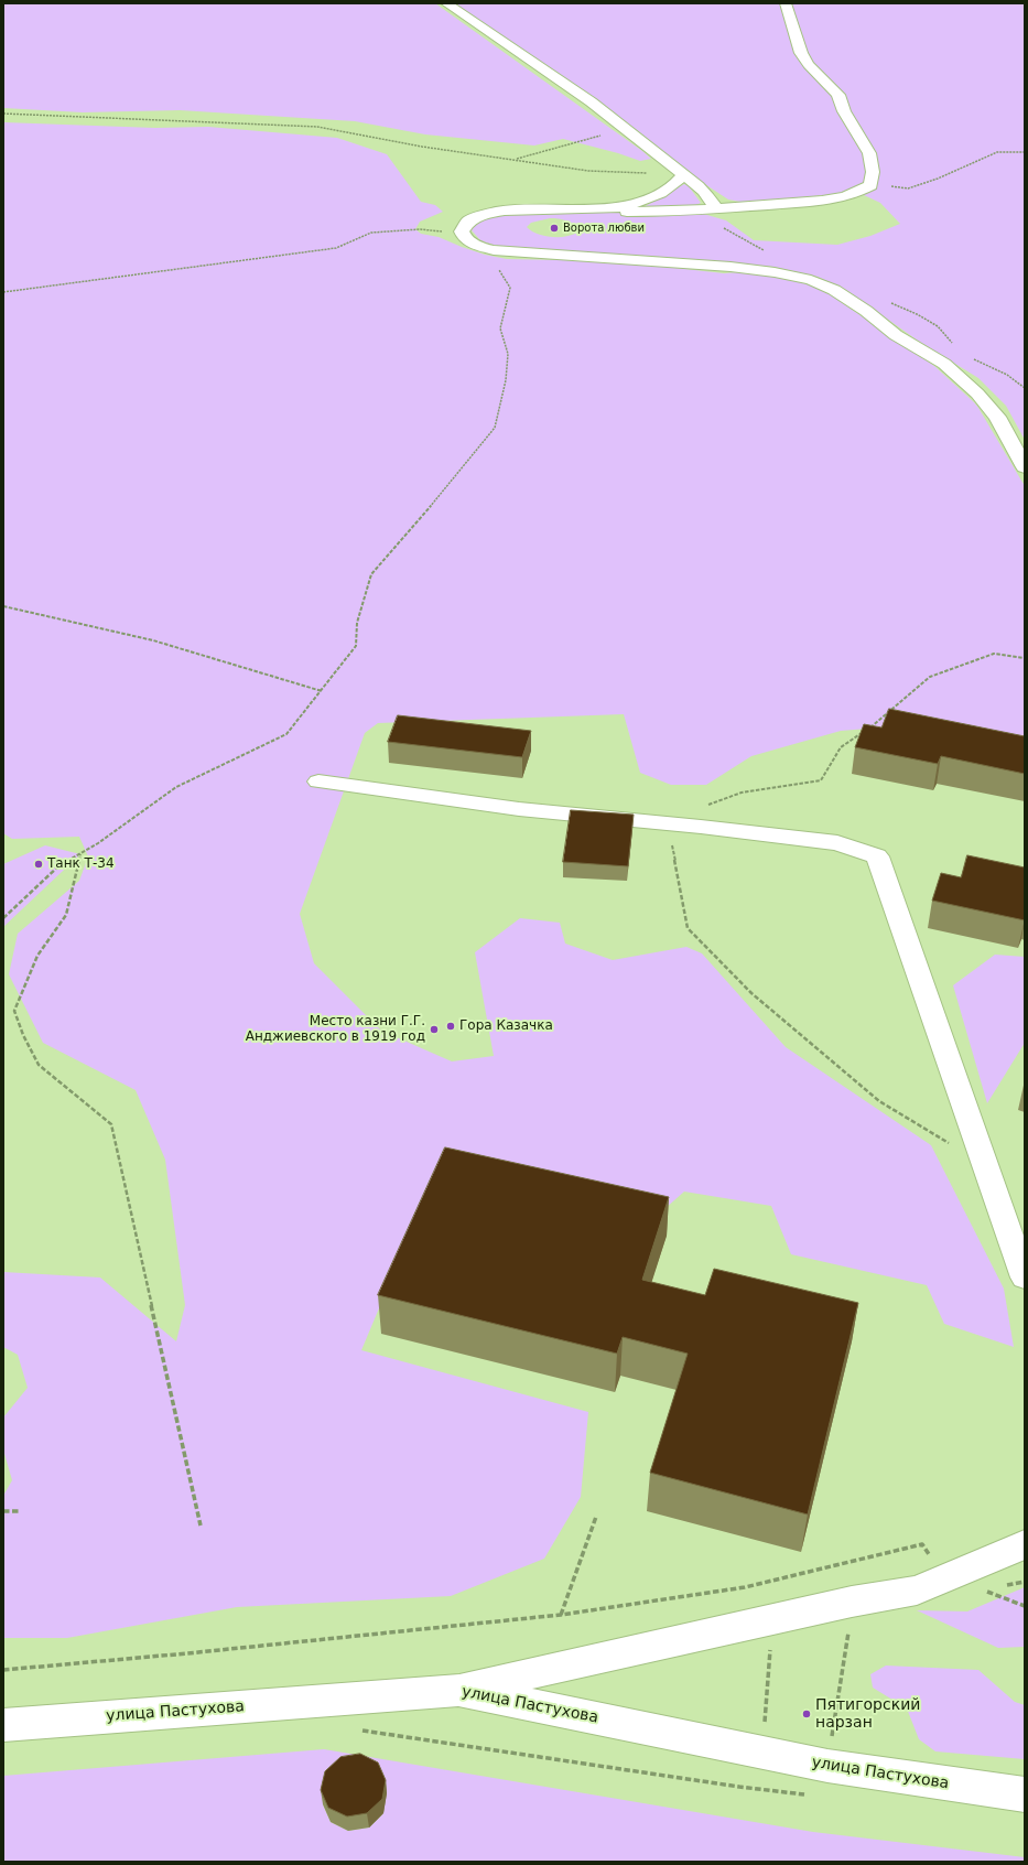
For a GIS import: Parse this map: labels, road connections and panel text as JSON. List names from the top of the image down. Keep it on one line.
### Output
{"streets":{"street":["улица Пастухова"]},"places":["Ворота любви","Танк Т-34","Гора Казачка","Место казни Г.Г. Анджиевского в 1919 год","Пятигорский нарзан"]}
